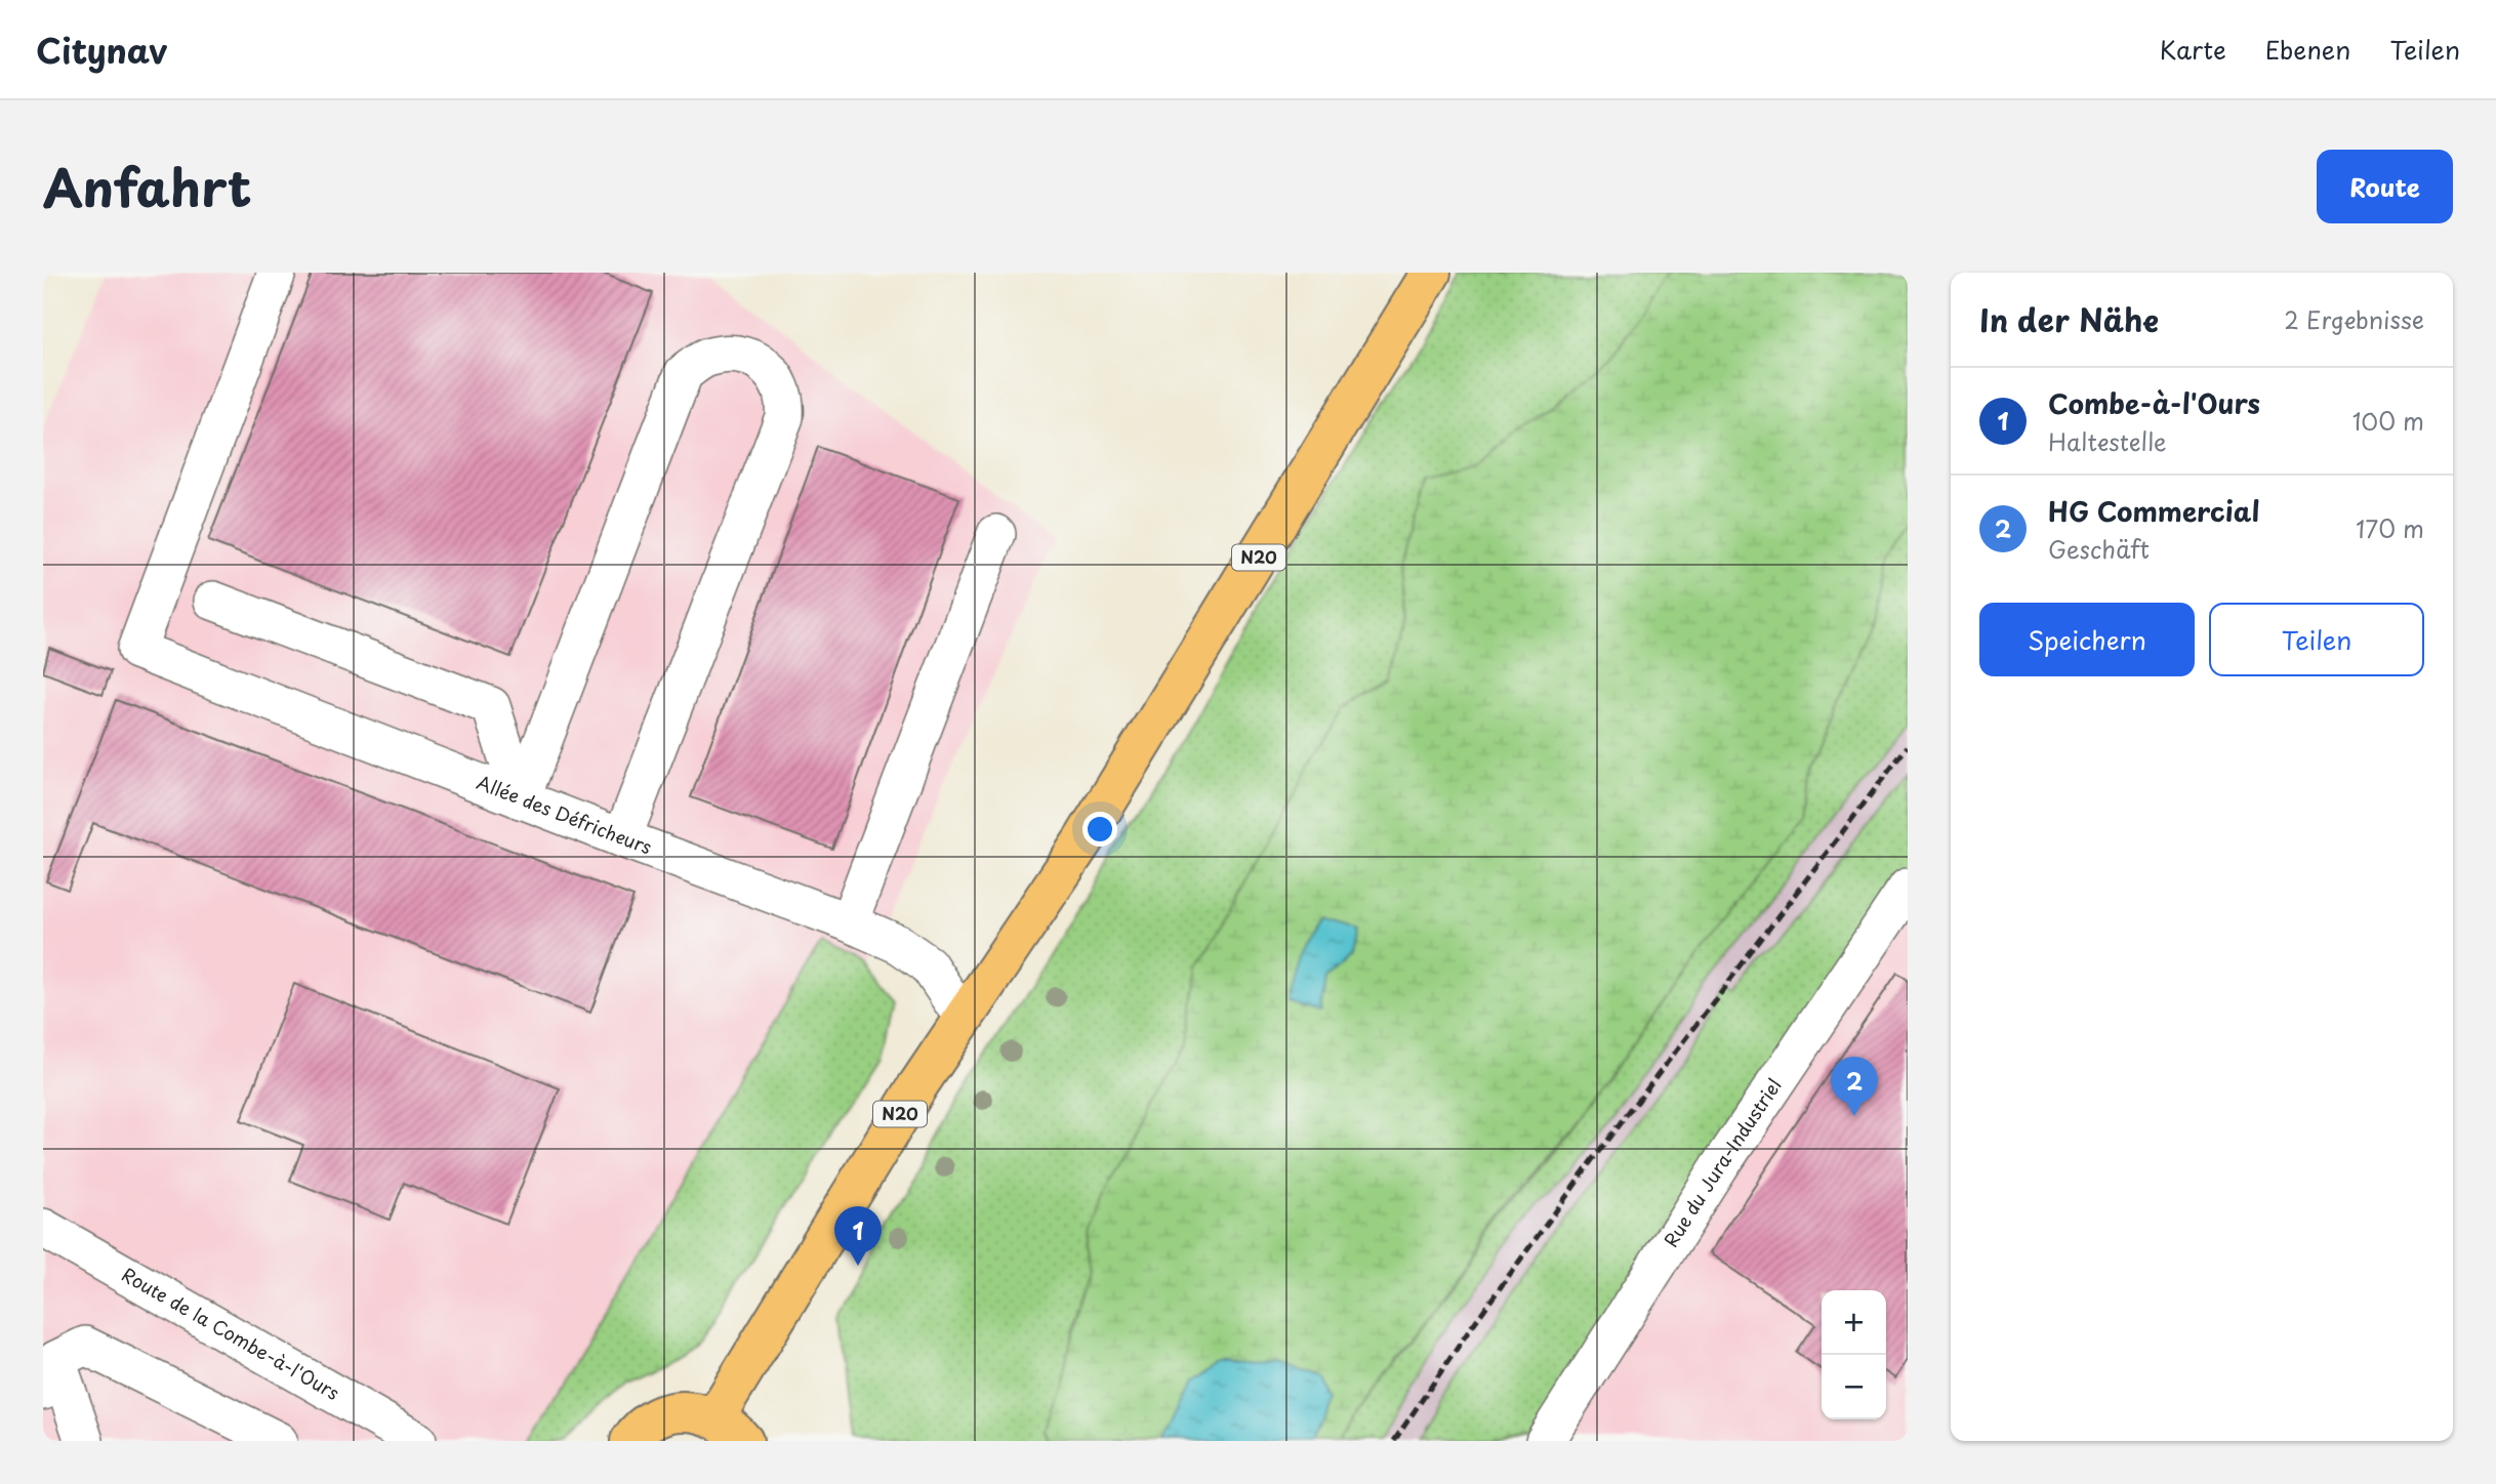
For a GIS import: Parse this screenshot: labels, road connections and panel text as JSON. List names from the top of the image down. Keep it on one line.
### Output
{"streets":{"main road":["N20"],"street":["Allée des Défricheurs","Rue du Jura-Industriel","Route de la Combe-à-l'Ours"]},"crossings":[["N20","Allée des Défricheurs"]],"page":{"header":"Citynav","nav":["Karte","Ebenen","Teilen"],"title":"Anfahrt","buttons":["Route",["Speichern","Teilen"]],"heading":["In der Nähe","2 Ergebnisse"],"list":[{"mark":"1","name":"Combe-à-l'Ours","note":"Haltestelle","value":"100 m"},{"mark":"2","name":"HG Commercial","note":"Geschäft","value":"170 m"}],"pins":["2","1"],"map_buttons":["+","−"]}}
